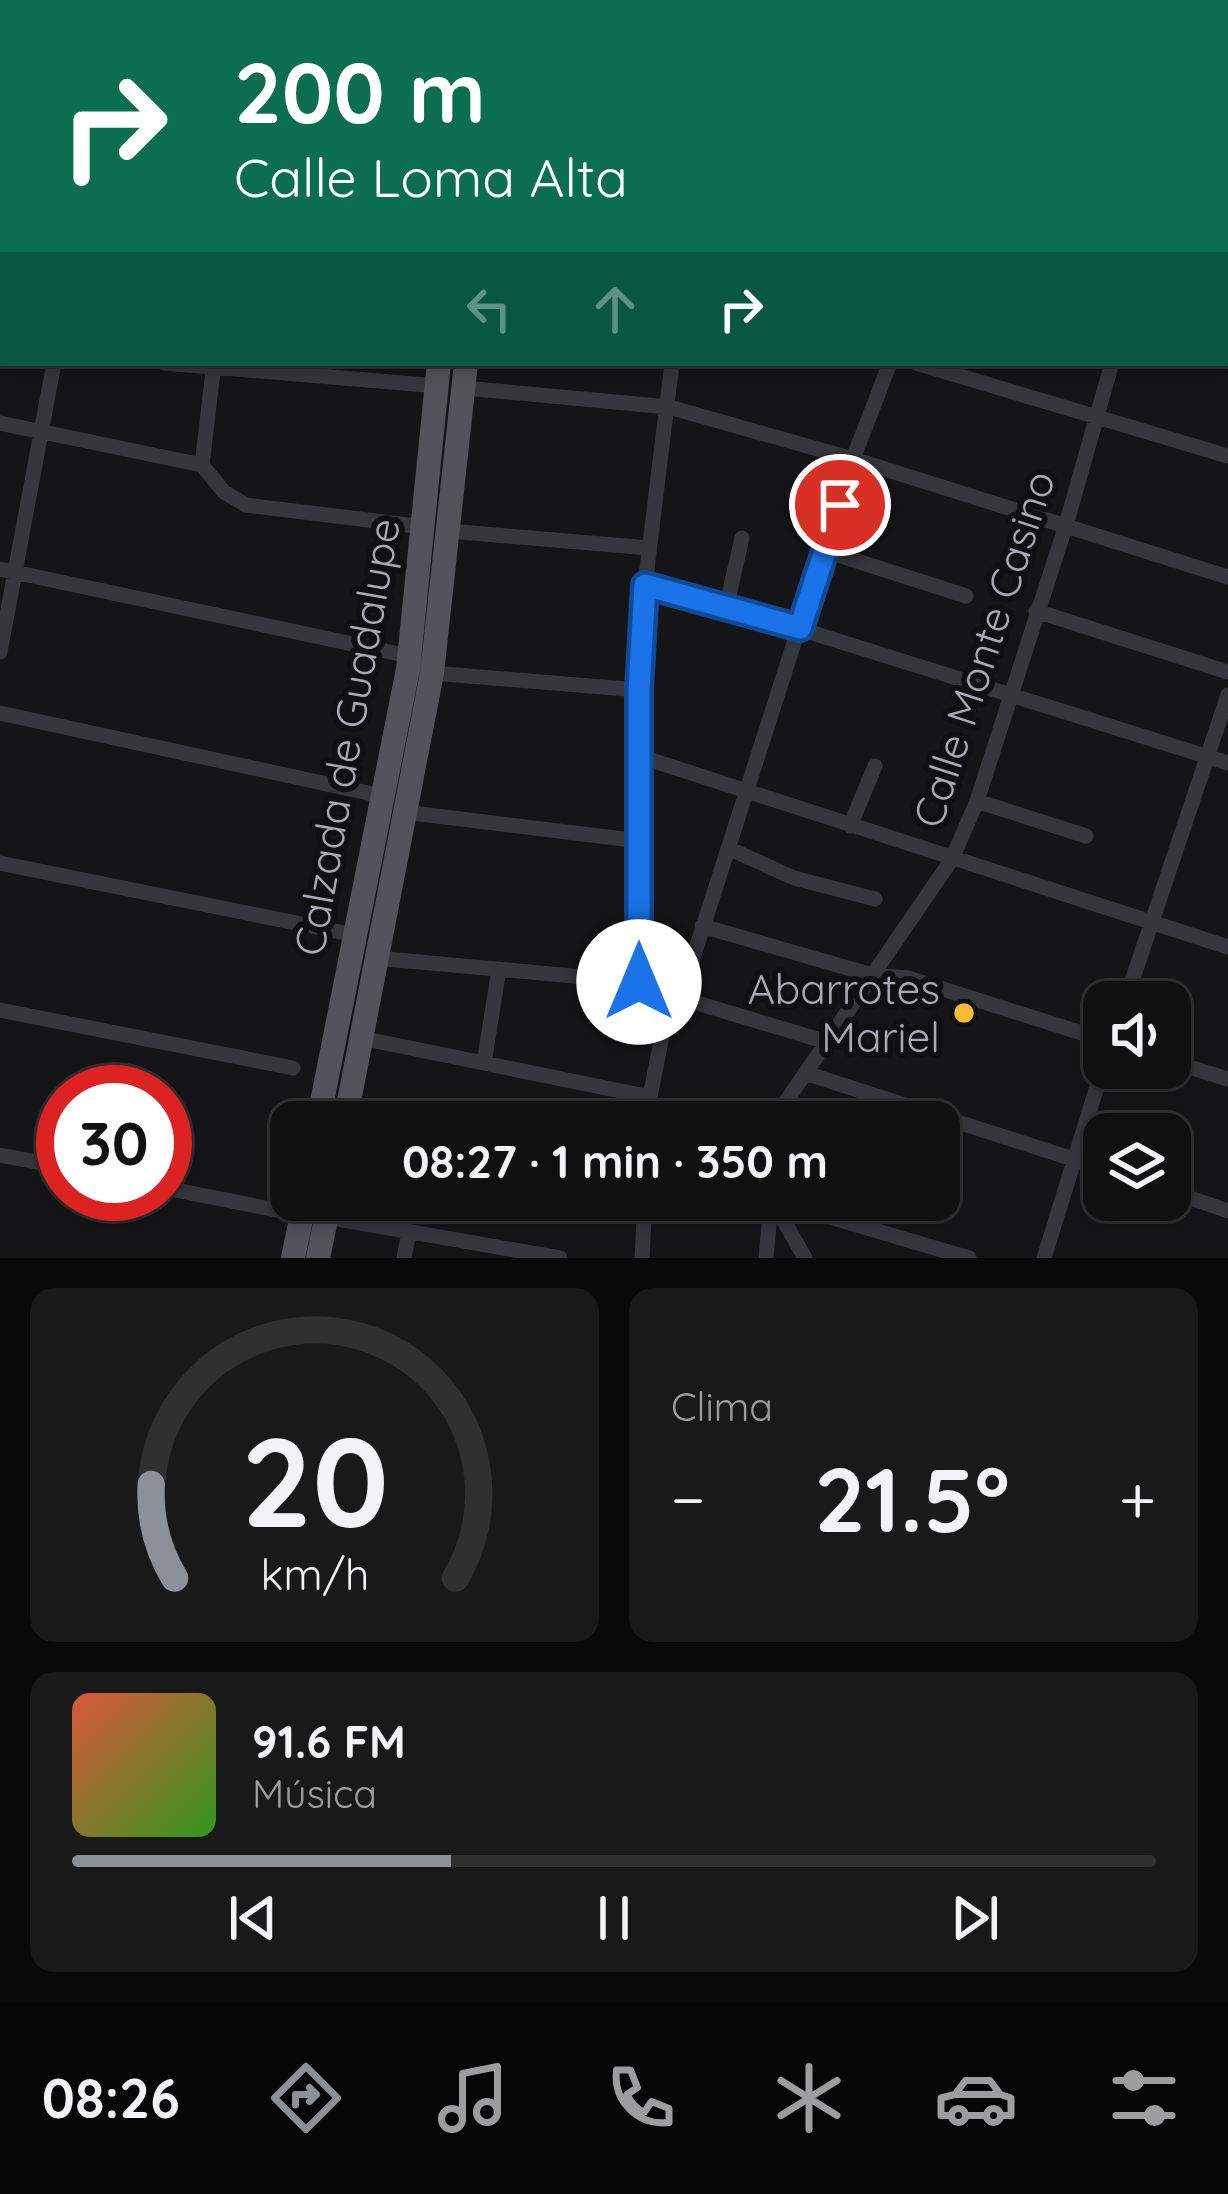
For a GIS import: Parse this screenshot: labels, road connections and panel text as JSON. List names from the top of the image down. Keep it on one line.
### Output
{"streets":{"main road":["Calzada de Guadalupe"],"street":["Calle Monte Casino"]},"places":["Abarrotes Mariel"],"page":{"turn":["200 m","Calle Loma Alta"],"limit":"30","trip":"08:27 · 1 min · 350 m","tile":"Clima","heat":["−","21.5°","+"],"song":["91.6 FM","Música"],"tabs":"08:26","gauge":["20","km/h"]}}
